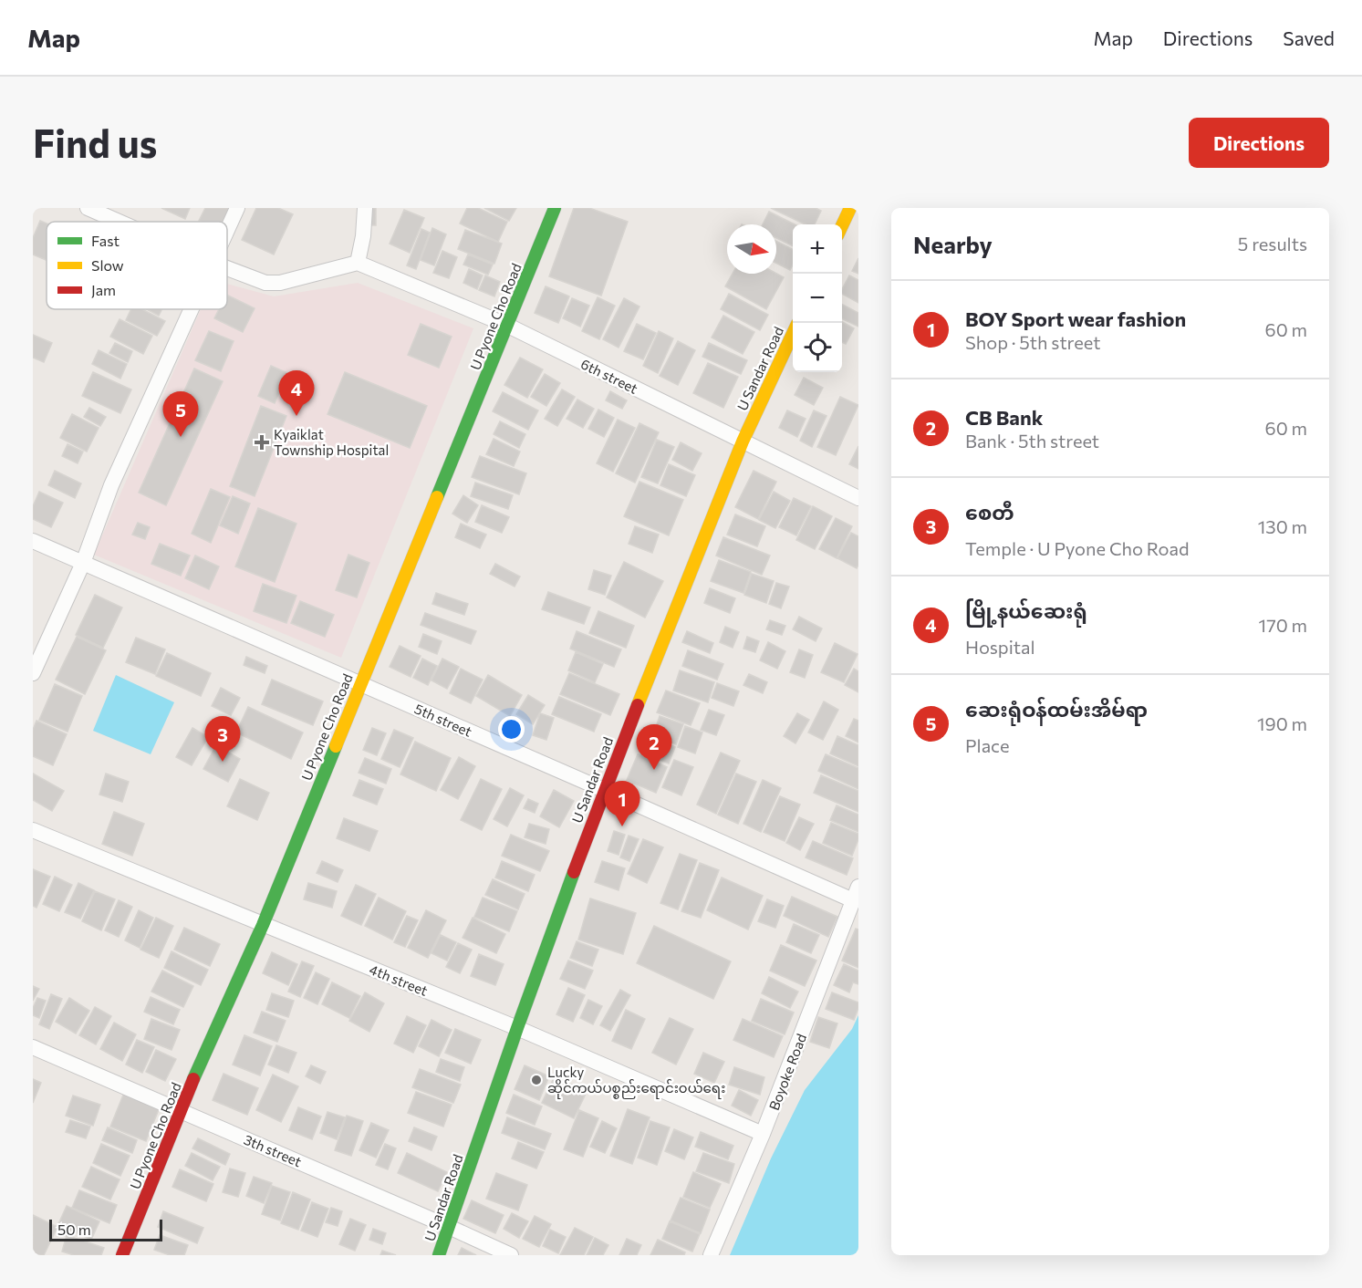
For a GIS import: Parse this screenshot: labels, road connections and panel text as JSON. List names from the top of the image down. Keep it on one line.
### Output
{"streets":{"street":["U Pyone Cho Road","U Sandar Road","6th street","5th street","4th street","Boyoke Road","3th street"]},"crossings":[["U Pyone Cho Road","6th street"],["U Pyone Cho Road","5th street"],["U Pyone Cho Road","4th street"],["U Pyone Cho Road","3th street"],["U Sandar Road","6th street"],["U Sandar Road","5th street"],["U Sandar Road","4th street"],["U Sandar Road","3th street"],["5th street","Boyoke Road"],["4th street","Boyoke Road"]],"places":{"health":["Kyaiklat Township Hospital"],"other":["Lucky ဆိုင်ကယ်ပစ္စည်းရောင်း၀ယ်ရေး"]},"legend":["Fast","Slow","Jam"],"scale_bar":"50 m","north":"right","page":{"header":"Map","nav":["Map","Directions","Saved"],"buttons":"Directions","title":"Find us","heading":["Nearby","5 results"],"map_buttons":["+","−"],"list":[{"mark":"1","name":"BOY Sport wear fashion","note":"Shop · 5th street","value":"60 m"},{"mark":"2","name":"CB Bank","note":"Bank · 5th street","value":"60 m"},{"mark":"3","name":"စေတီ","note":"Temple · U Pyone Cho Road","value":"130 m"},{"mark":"4","name":"မြို့နယ်ဆေးရုံ","note":"Hospital","value":"170 m"},{"mark":"5","name":"ဆေးရုံဝန်ထမ်းအိမ်ရာ","note":"Place","value":"190 m"}],"pins":["4","5","3","2","1"],"scale":"50 m"}}
